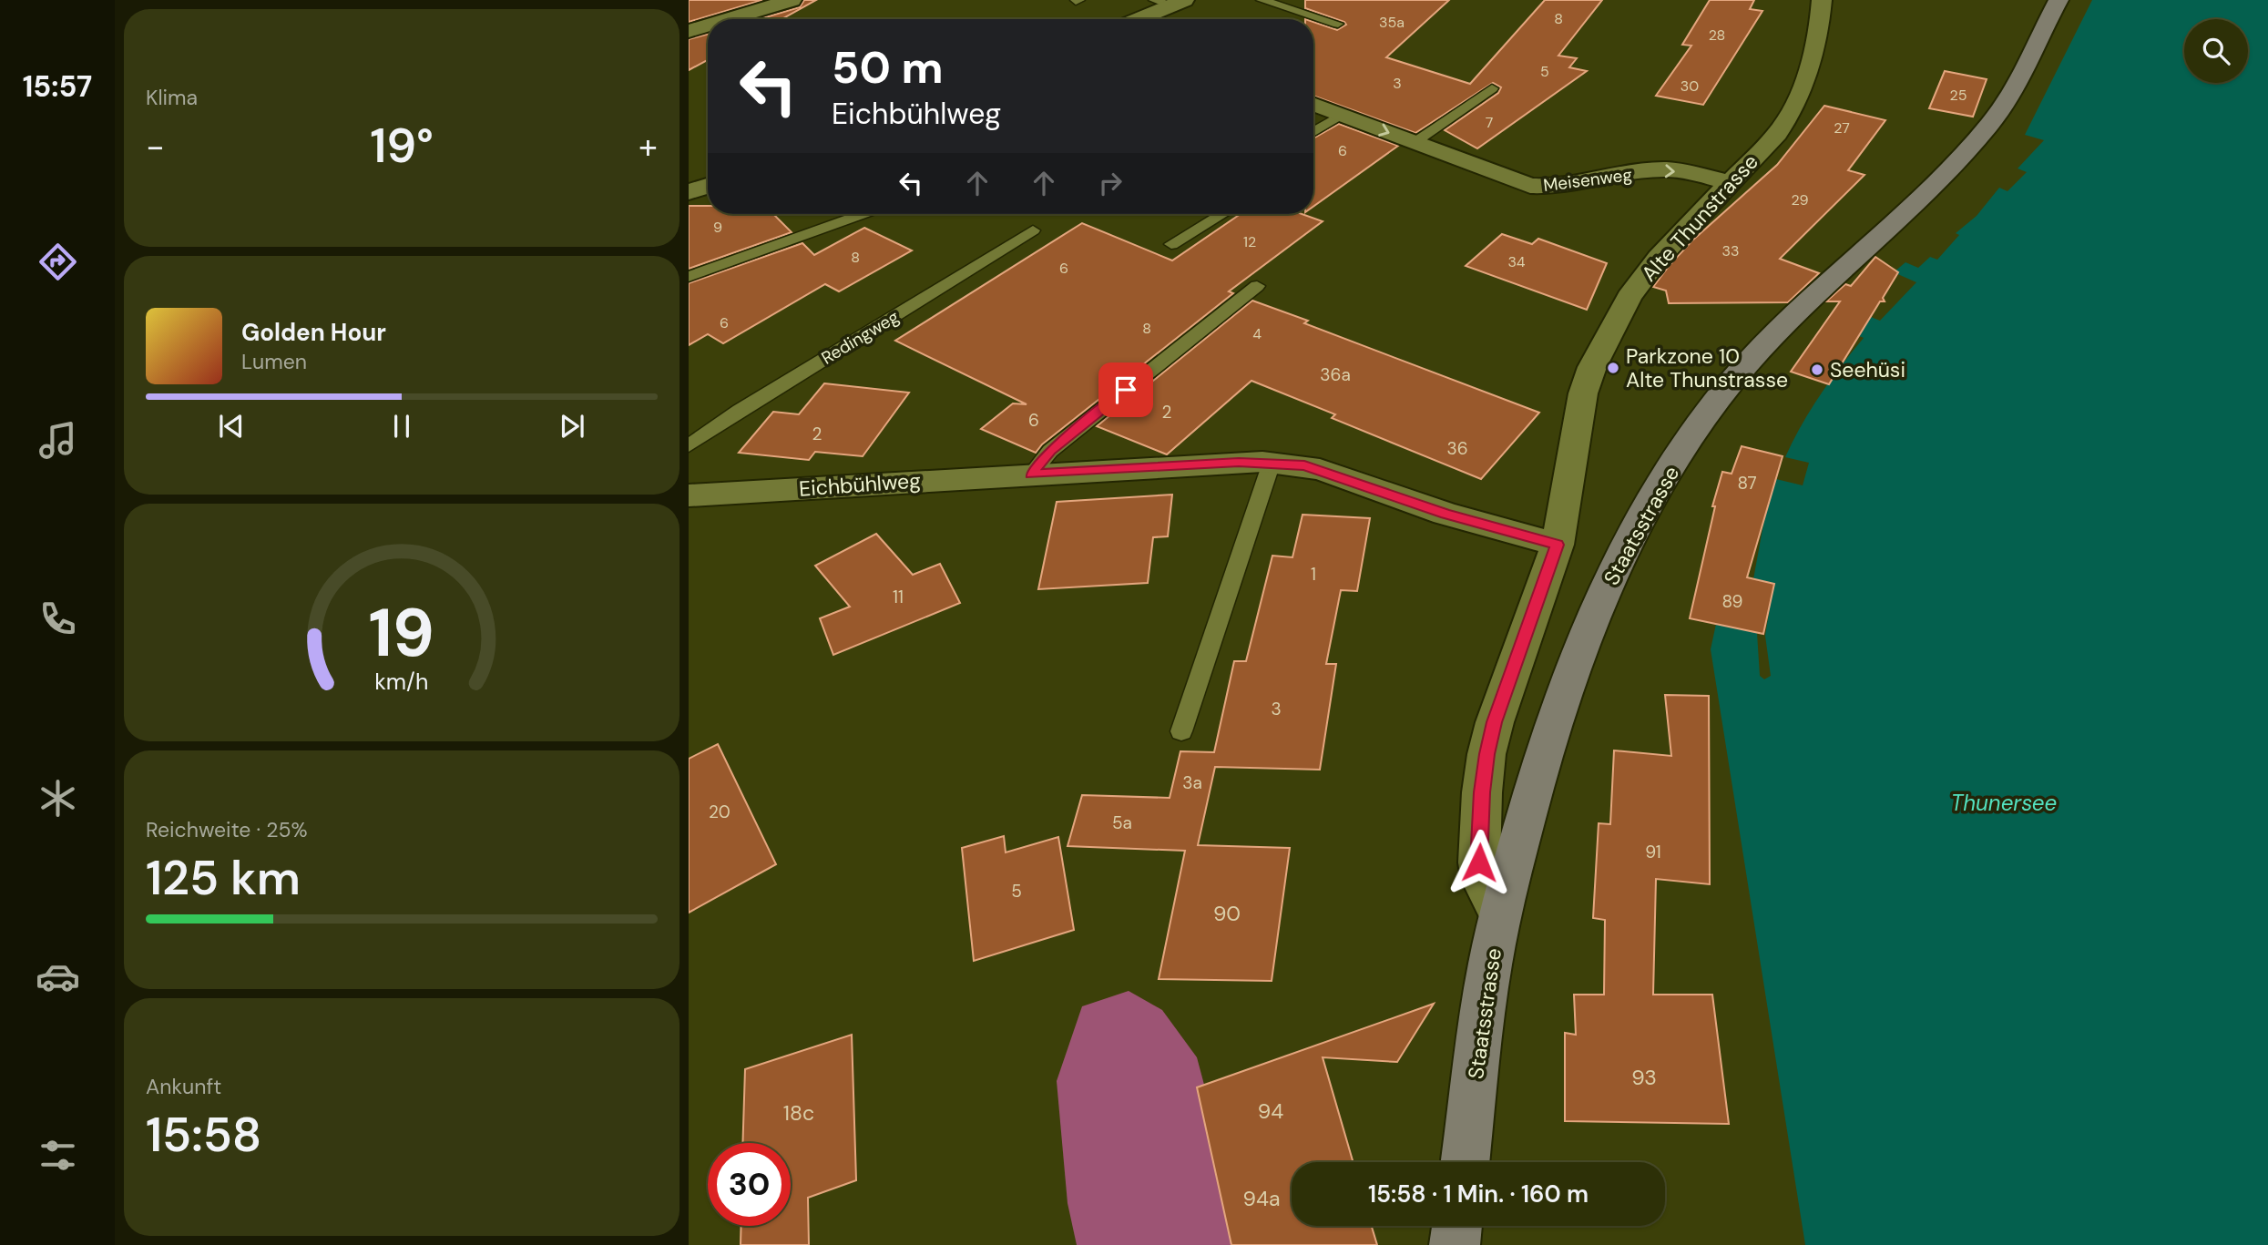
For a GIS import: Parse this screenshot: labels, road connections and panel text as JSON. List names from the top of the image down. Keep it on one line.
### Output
{"streets":{"main road":["Staatsstrasse"],"street":["Meisenweg","Alte Thunstrasse","Eichbühlweg"],"lane":["Redingweg"]},"crossings":[["Meisenweg","Alte Thunstrasse"],["Alte Thunstrasse","Eichbühlweg"],["Alte Thunstrasse","Staatsstrasse"]],"one_way":["Meisenweg"],"water":["Thunersee"],"places":["Parkzone 10 Alte Thunstrasse","Seehüsi"],"house_numbers":["8","35a","28","5","3","30","25","7","27","6","29","9","12","33","8","34","6","6","8","4","36a","2","6","2","36","87","1","11","89","3","3a","20","5a","91","5","90","93","94","18c","94a"],"page":{"tabs":"15:57","tile":["Klima",["Reichweite · 25%","125 km"],["Ankunft","15:58"]],"turn":["50 m","Eichbühlweg"],"heat":["−","19°","+"],"song":["Golden Hour","Lumen"],"limit":"30","trip":"15:58 · 1 Min. · 160 m","gauge":["19","km/h"]}}
